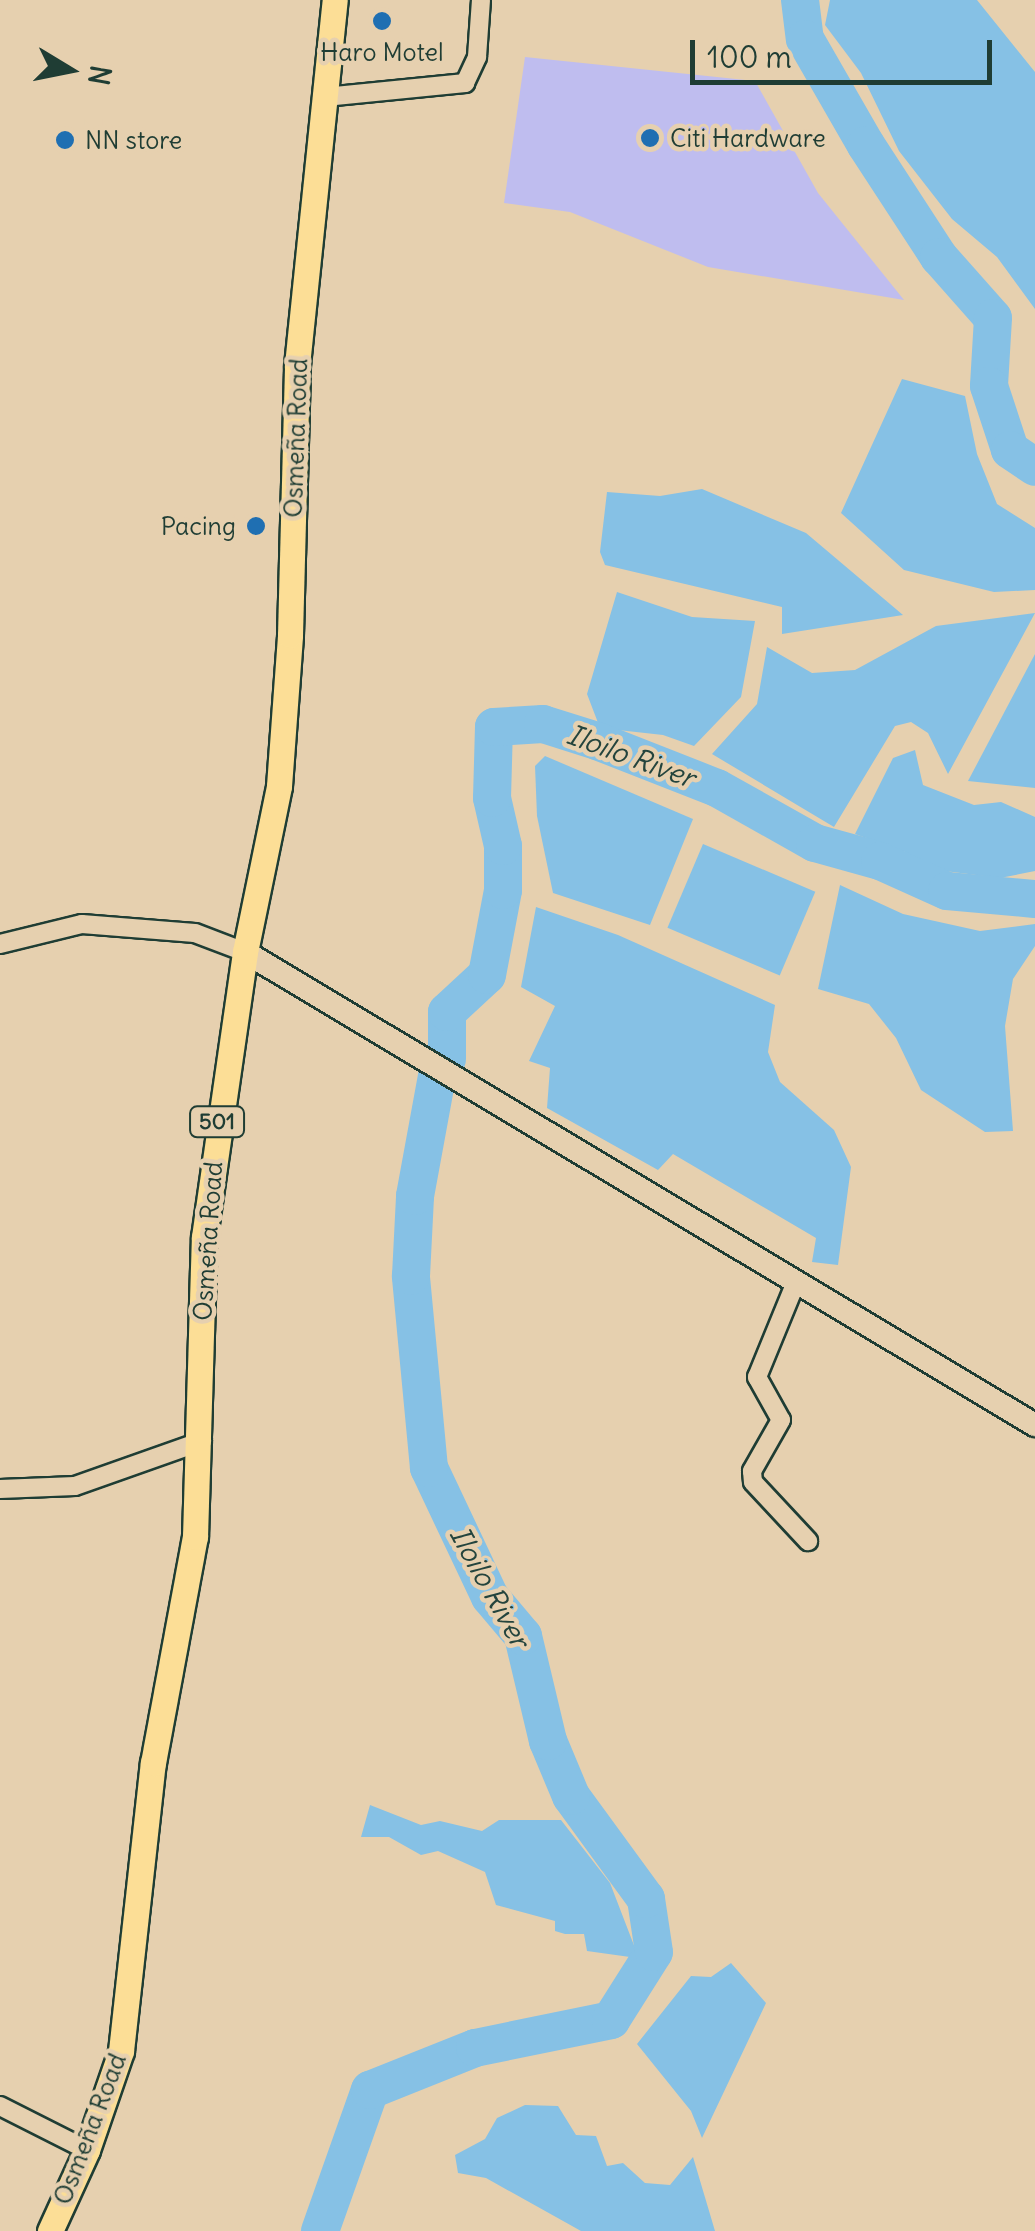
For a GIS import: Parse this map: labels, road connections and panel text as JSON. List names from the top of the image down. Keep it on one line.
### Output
{"streets":{"main road":["Osmeña Road","501"]},"water":["Iloilo River"],"places":["Haro Motel","Citi Hardware","NN store","Pacing"],"scale_bar":"100 m","north":"right"}
